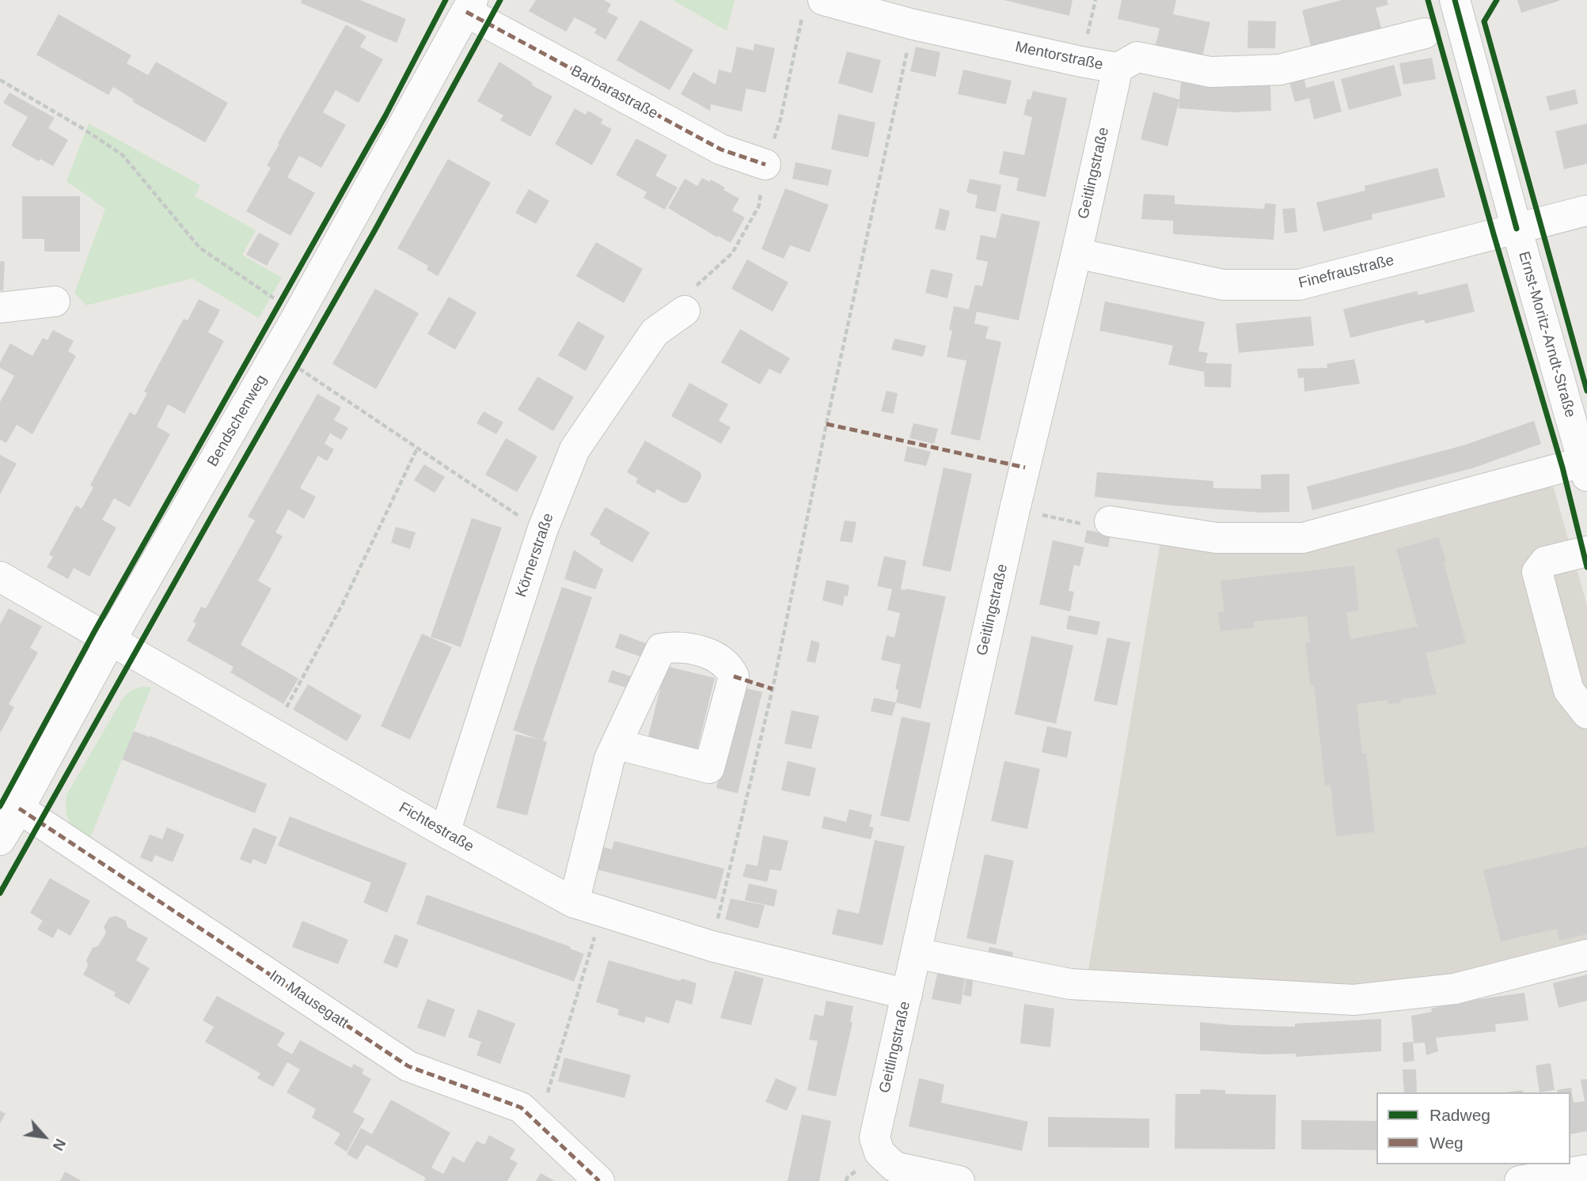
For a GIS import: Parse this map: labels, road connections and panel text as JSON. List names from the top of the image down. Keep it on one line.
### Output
{"streets":{"street":["Mentorstraße","Barbarastraße","Geitlingstraße","Finefraustraße","Ernst-Moritz-Arndt-Straße","Bendschenweg","Körnerstraße","Fichtestraße","Im Mausegatt"]},"crossings":[["Mentorstraße","Geitlingstraße"],["Barbarastraße","Bendschenweg"],["Geitlingstraße","Finefraustraße"],["Geitlingstraße","Fichtestraße"],["Finefraustraße","Ernst-Moritz-Arndt-Straße"],["Bendschenweg","Fichtestraße"],["Bendschenweg","Im Mausegatt"],["Körnerstraße","Fichtestraße"]],"legend":["Radweg","Weg"],"north":"bottom right"}
